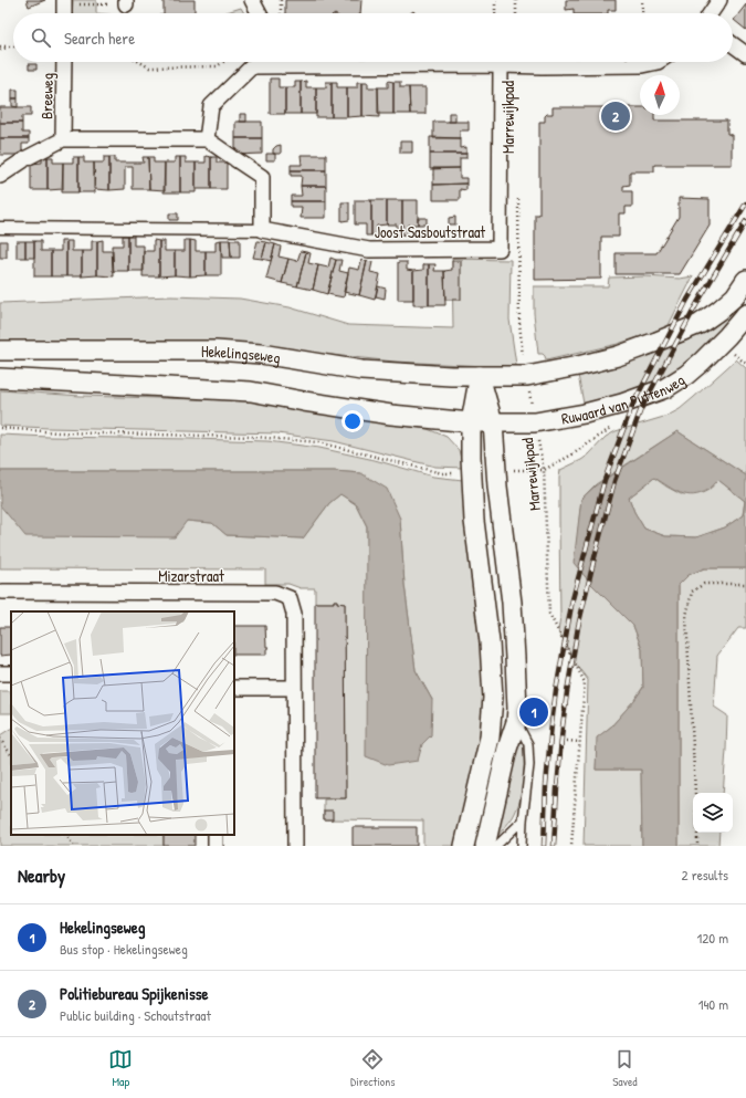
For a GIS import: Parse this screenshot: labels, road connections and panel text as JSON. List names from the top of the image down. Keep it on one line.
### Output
{"streets":{"street":["Breeweg","Joost Sasboutstraat","Hekelingseweg","Ruwaard van Puttenweg","Mizarstraat"],"path":["Marrewijkpad"]},"crossings":[["Marrewijkpad","Ruwaard van Puttenweg"]],"north":"top","page":{"search":"Search here","pins":["2","1"],"heading":["Nearby","2 results"],"list":[{"mark":"1","name":"Hekelingseweg","note":"Bus stop · Hekelingseweg","value":"120 m"},{"mark":"2","name":"Politiebureau Spijkenisse","note":"Public building · Schoutstraat","value":"140 m"}],"nav":["Map","Directions","Saved"]}}
